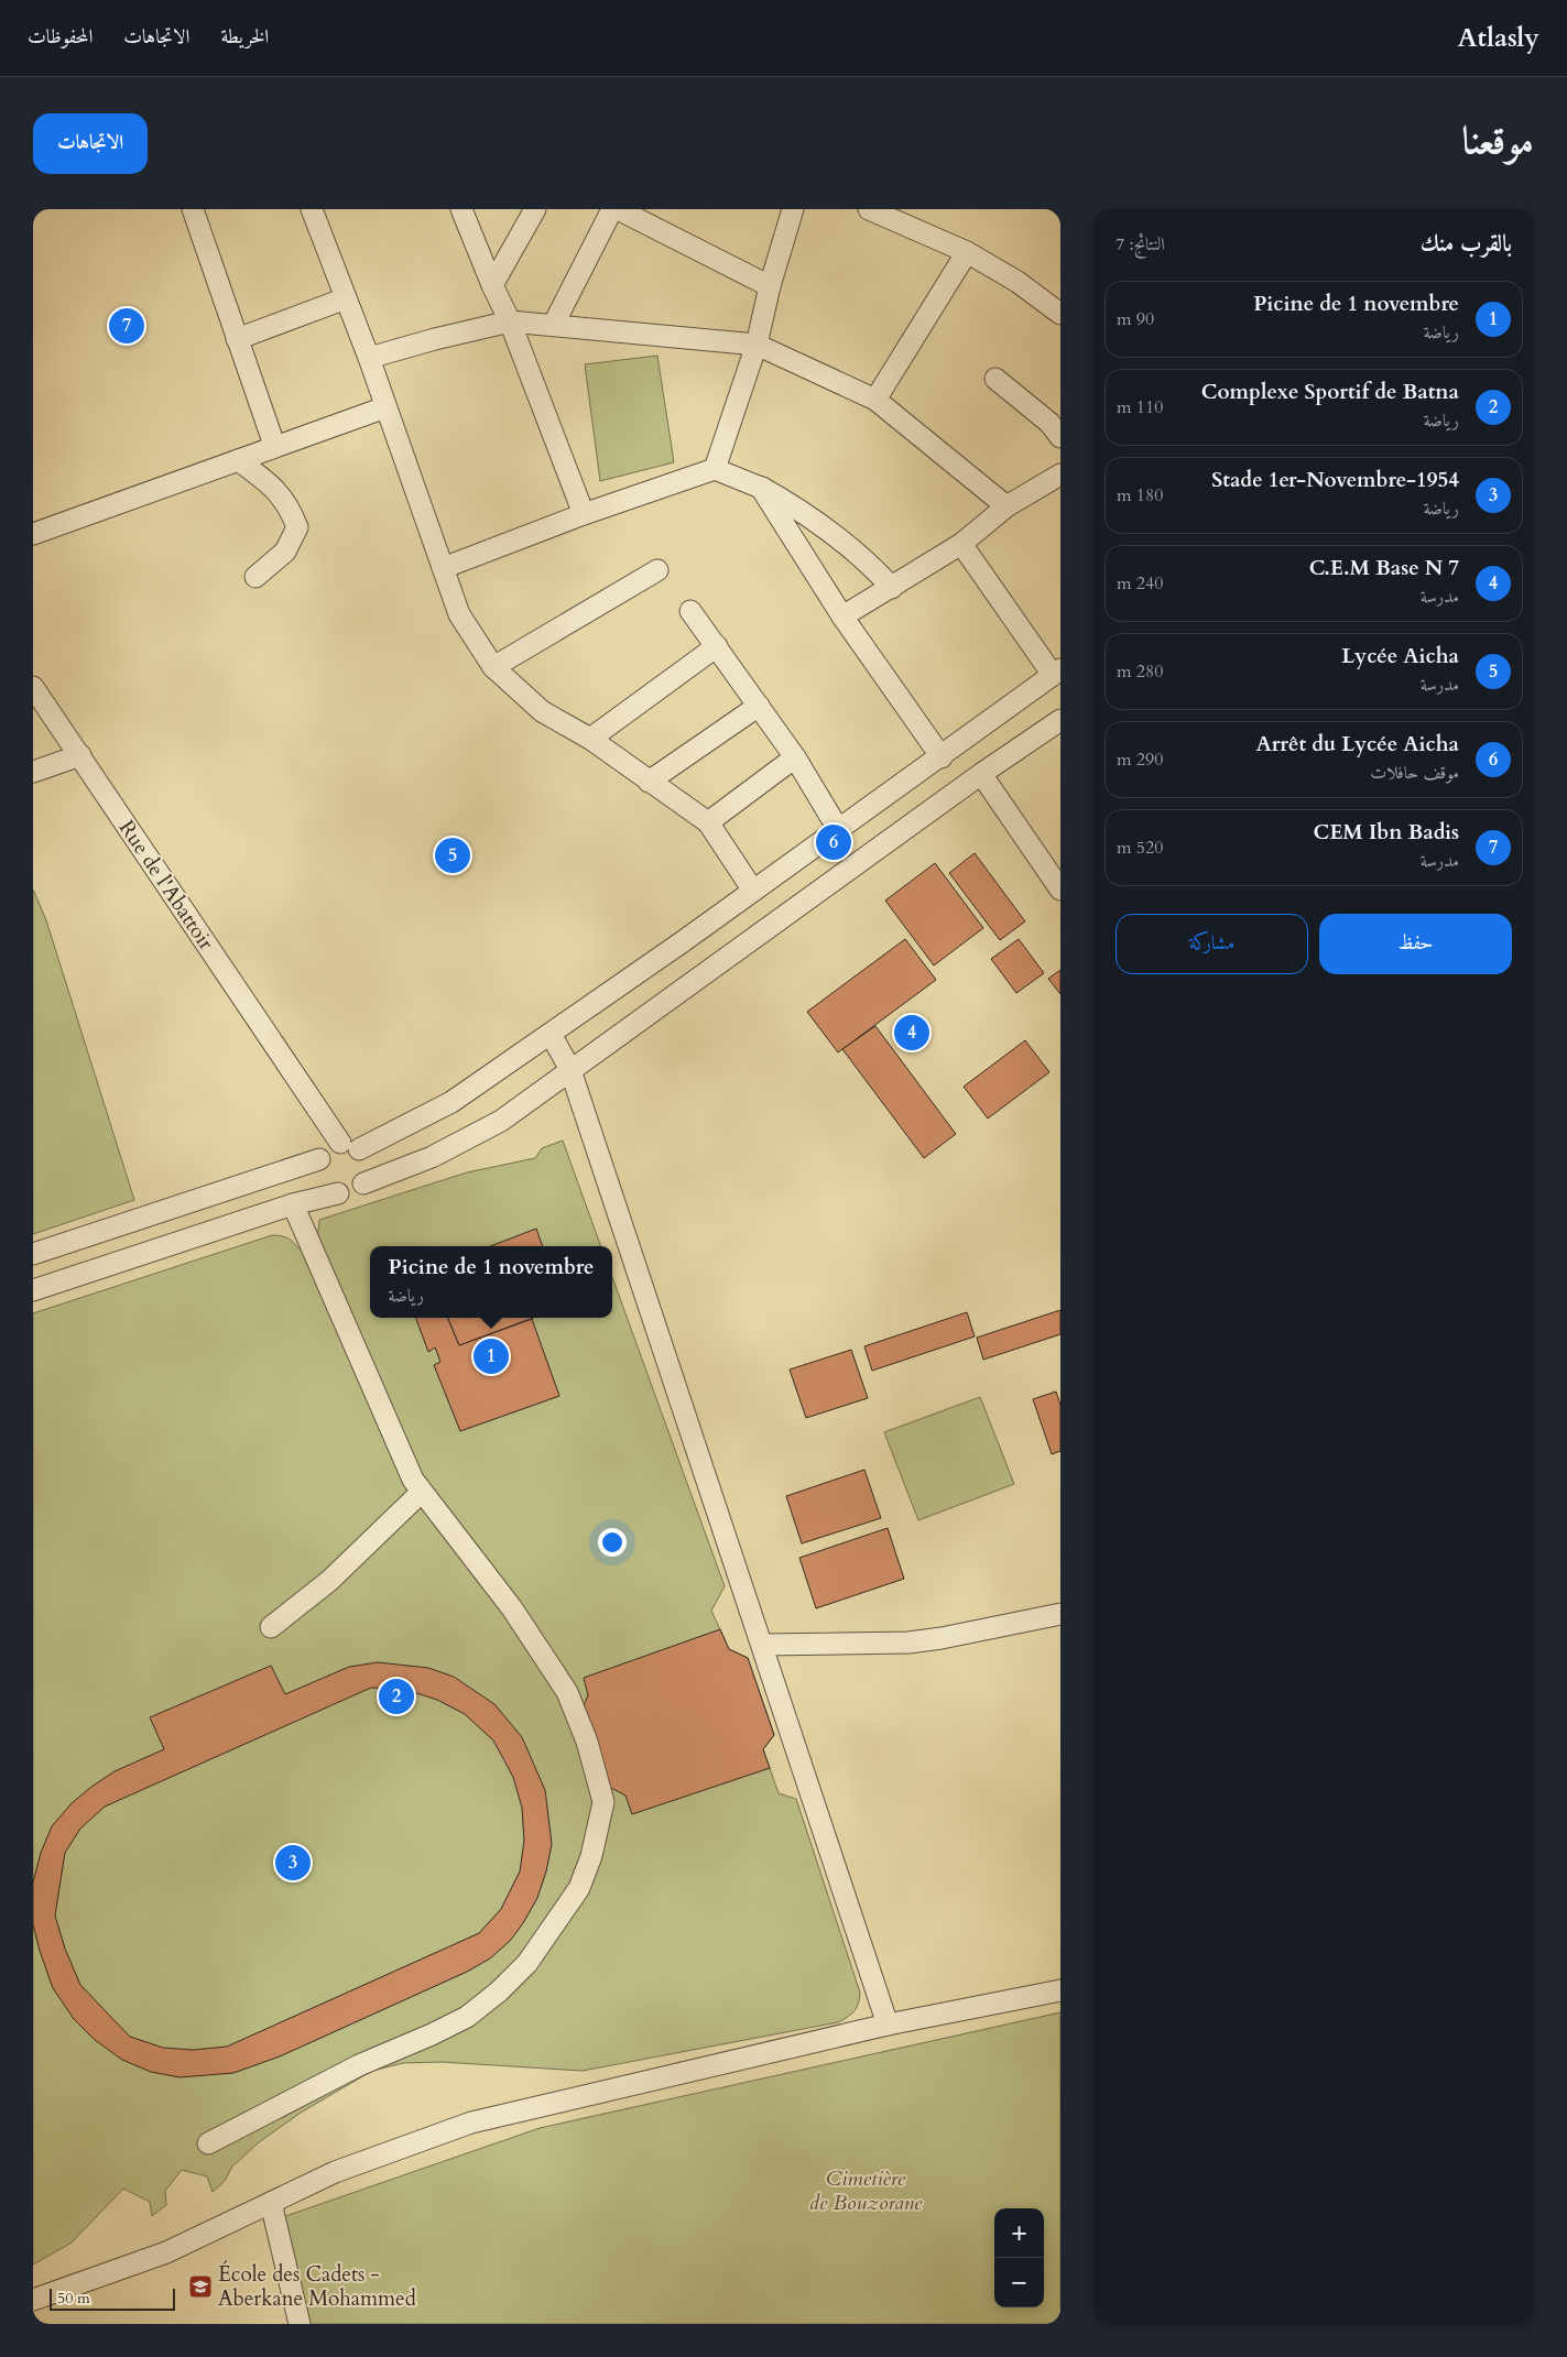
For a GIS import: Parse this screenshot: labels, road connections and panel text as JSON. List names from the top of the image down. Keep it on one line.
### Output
{"streets":{"street":["Rue de l'Abattoir"]},"parks":["Cimetière de Bouzorane"],"places":{"school or university":["École des Cadets - Aberkane Mohammed"]},"scale_bar":"50 m","page":{"header":"Atlasly","nav":["الخريطة","الاتجاهات","المحفوظات"],"title":"موقعنا","buttons":["الاتجاهات",["حفظ","مشاركة"]],"heading":["بالقرب منك","النتائج: 7"],"list":[{"mark":"1","name":"Picine de 1 novembre","note":"رياضة","value":"90 m"},{"mark":"2","name":"Complexe Sportif de Batna","note":"رياضة","value":"110 m"},{"mark":"3","name":"Stade 1er-Novembre-1954","note":"رياضة","value":"180 m"},{"mark":"4","name":"C.E.M Base N 7","note":"مدرسة","value":"240 m"},{"mark":"5","name":"Lycée Aicha","note":"مدرسة","value":"280 m"},{"mark":"6","name":"Arrêt du Lycée Aicha","note":"موقف حافلات","value":"290 m"},{"mark":"7","name":"CEM Ibn Badis","note":"مدرسة","value":"520 m"}],"pins":["7","6","5","4","1","2","3"],"popup":["Picine de 1 novembre","رياضة"],"map_buttons":["+","−"],"scale":"50 m"}}
